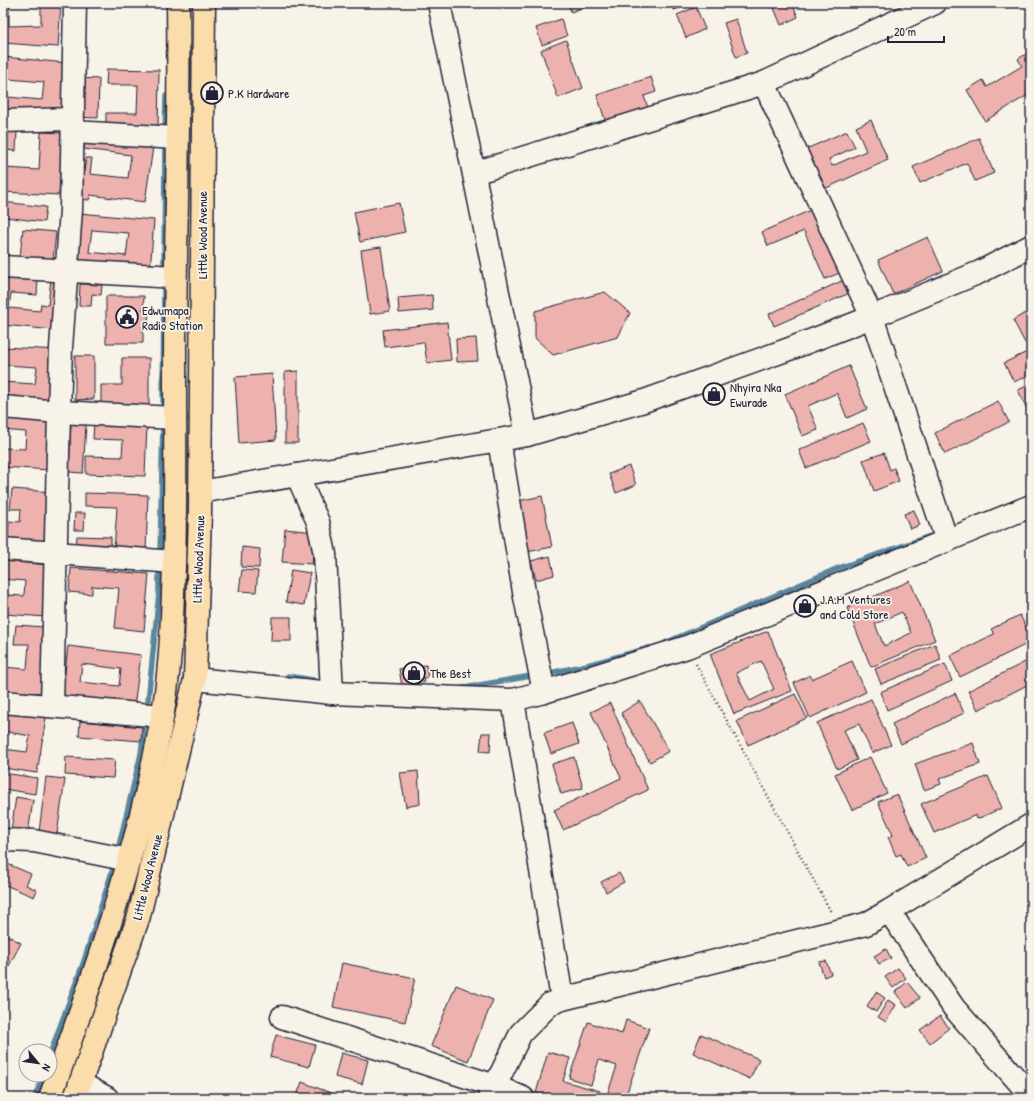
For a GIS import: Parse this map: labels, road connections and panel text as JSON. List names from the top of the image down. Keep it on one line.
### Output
{"streets":{"highway":["Little Wood Avenue"]},"places":{"shop":["P.K Hardware","Nhyira Nka Ewurade","J.A.M Ventures and Cold Store","The Best"],"public building":["Edwumapa Radio Station"]},"scale_bar":"20 m","north":"bottom right"}
